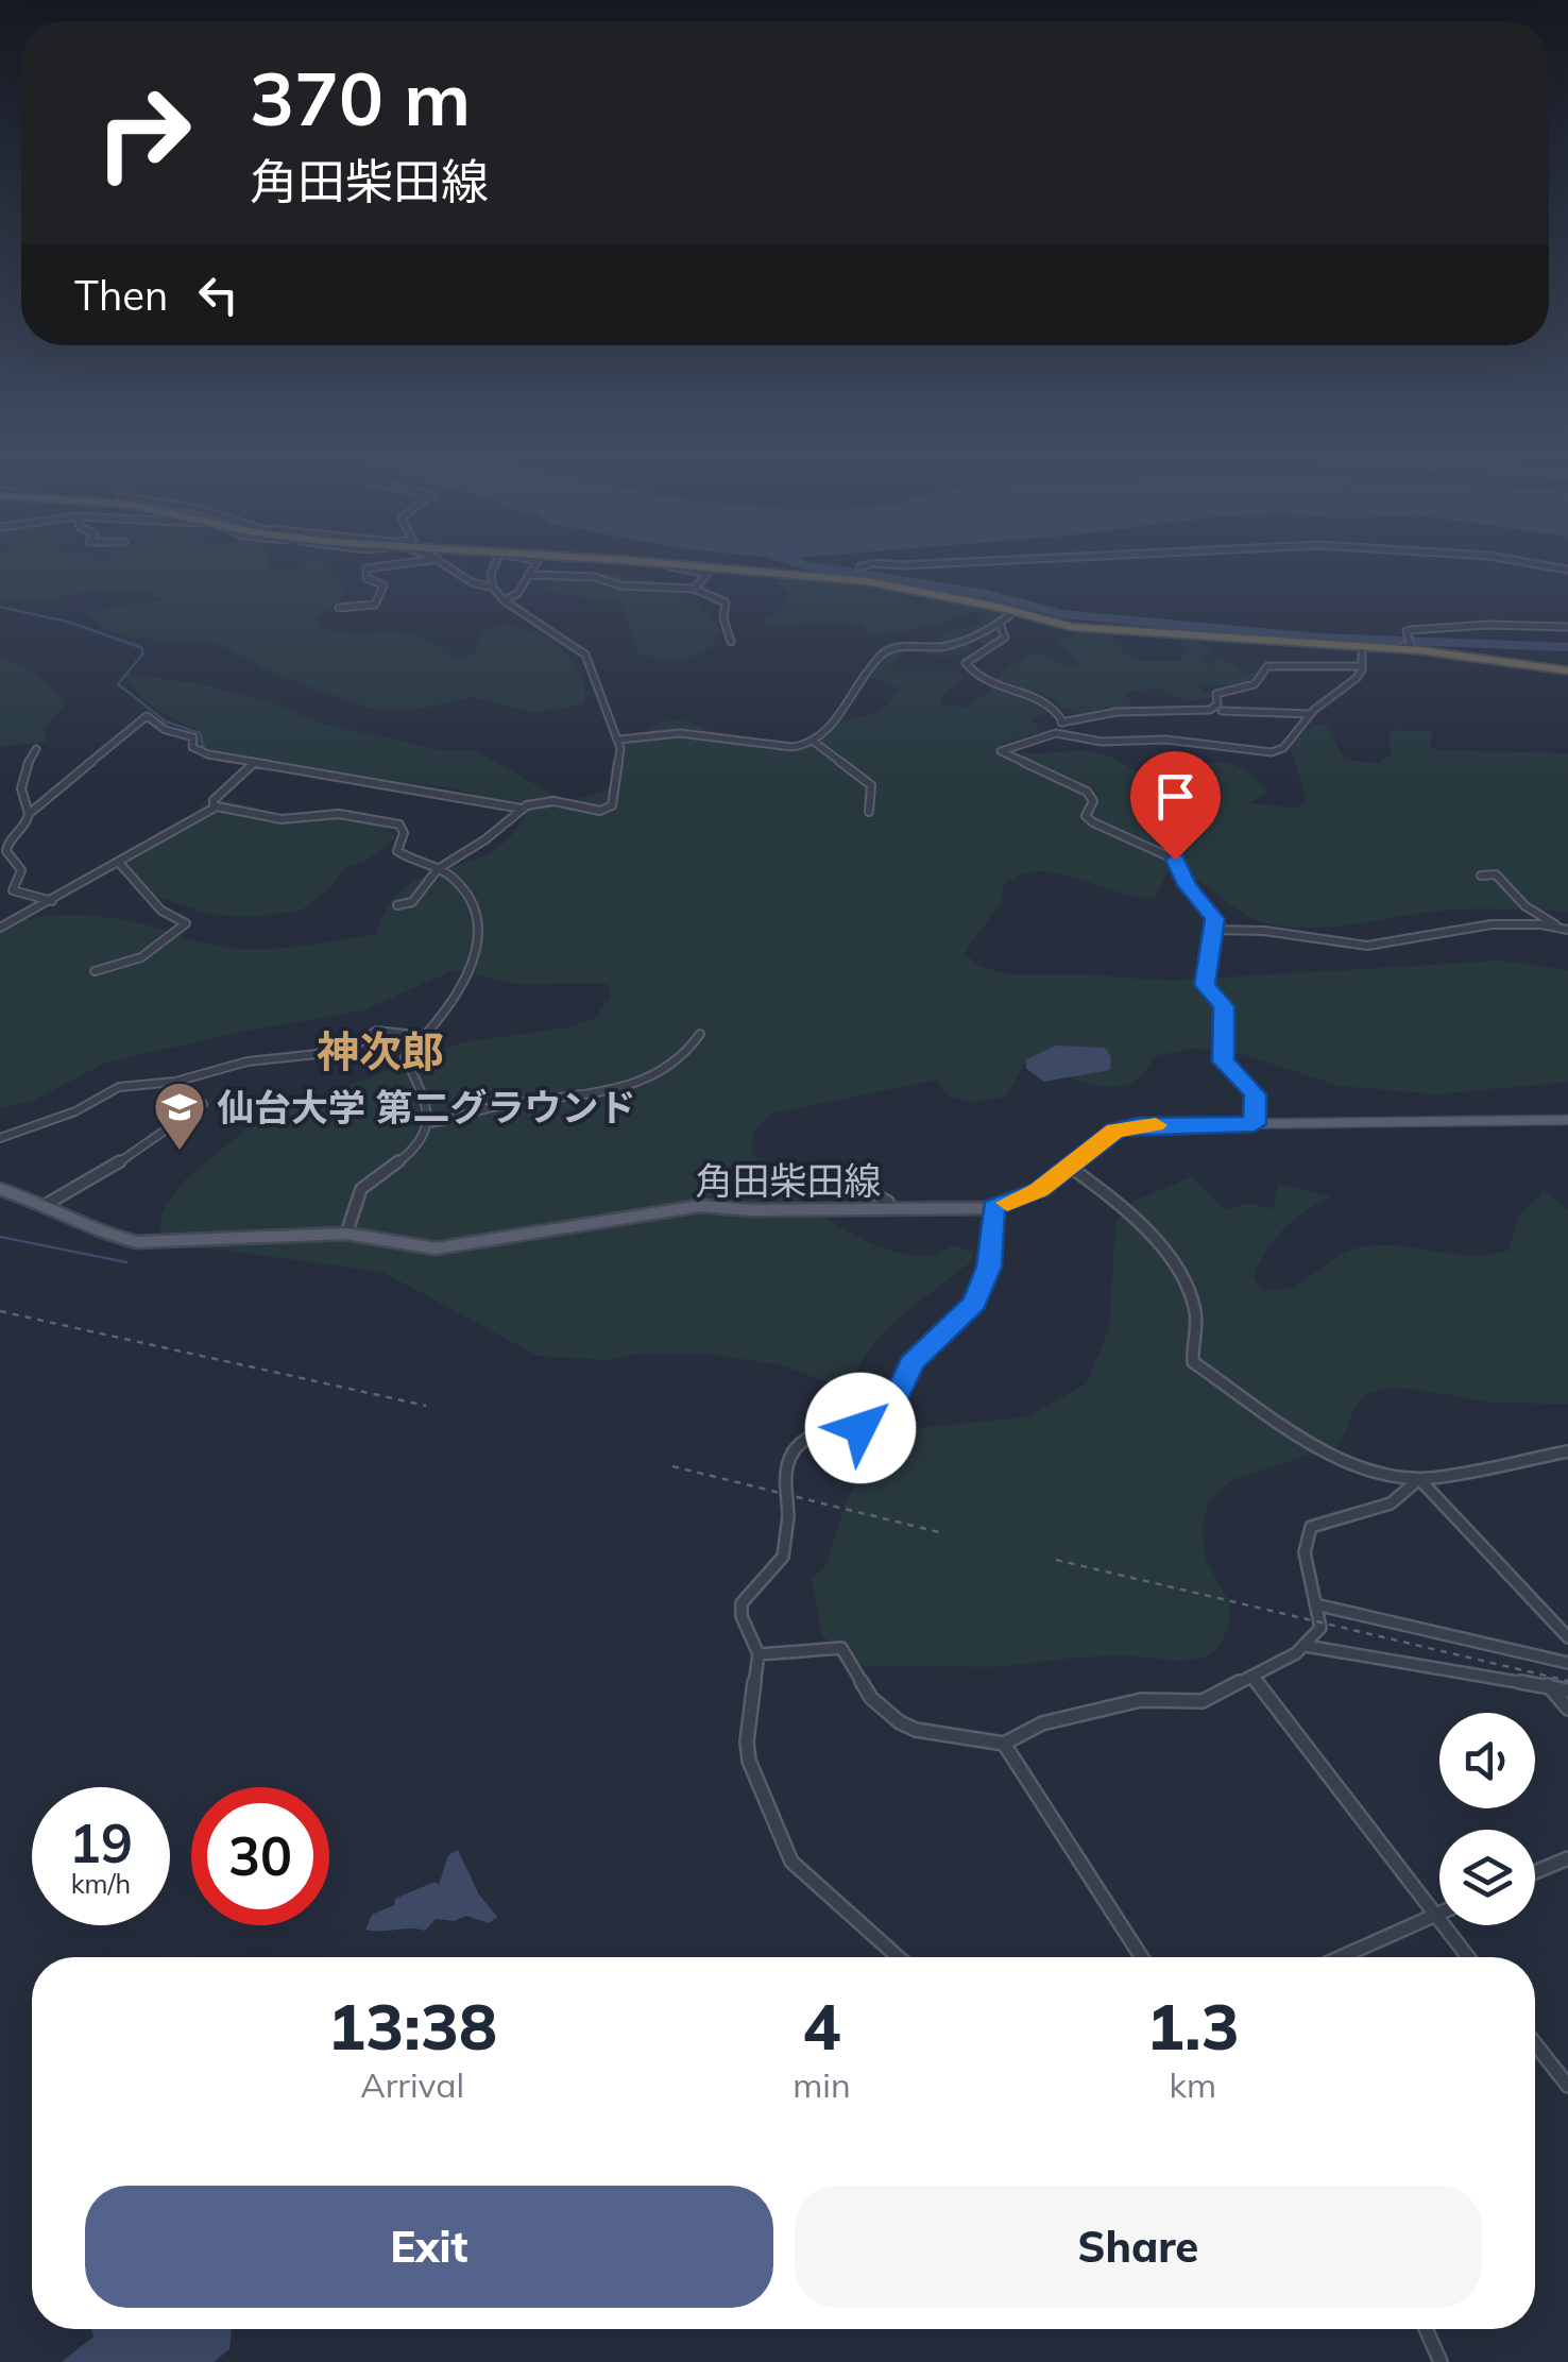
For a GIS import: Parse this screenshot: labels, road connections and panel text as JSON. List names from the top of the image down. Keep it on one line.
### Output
{"streets":{"main road":["角田柴田線"]},"districts":["神次郎"],"places":{"school or university":["仙台大学 第二グラウンド"]},"page":{"turn":["370 m","角田柴田線"],"then":"Then","speed":"19 km/h","limit":"30","eta":["13:38","Arrival","4","min","1.3","km"],"buttons":["Exit","Share"]}}
